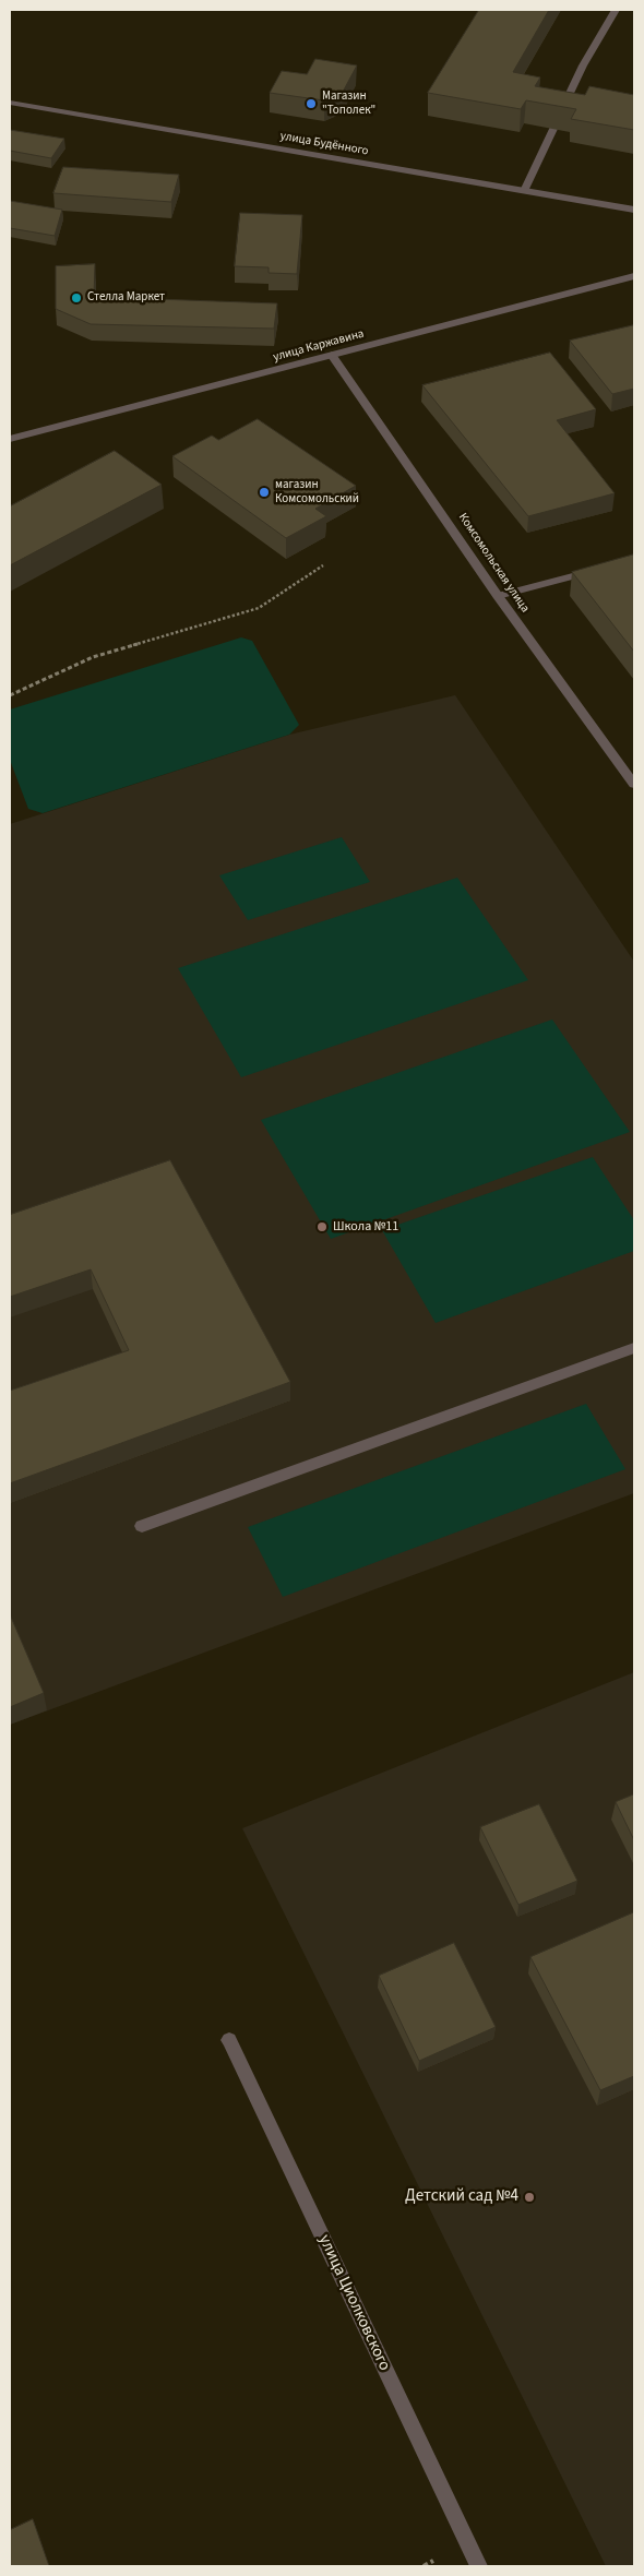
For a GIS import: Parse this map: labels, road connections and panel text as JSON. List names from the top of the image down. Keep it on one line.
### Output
{"streets":{"street":["улица Будённого","улица Каржавина","Комсомольская улица","улица Циолковского"]},"crossings":[["улица Каржавина","Комсомольская улица"]],"places":["Магазин \"Тополек\"","Стелла Маркет","магазин Комсомольский","Школа №11","Детский сад №4"]}
